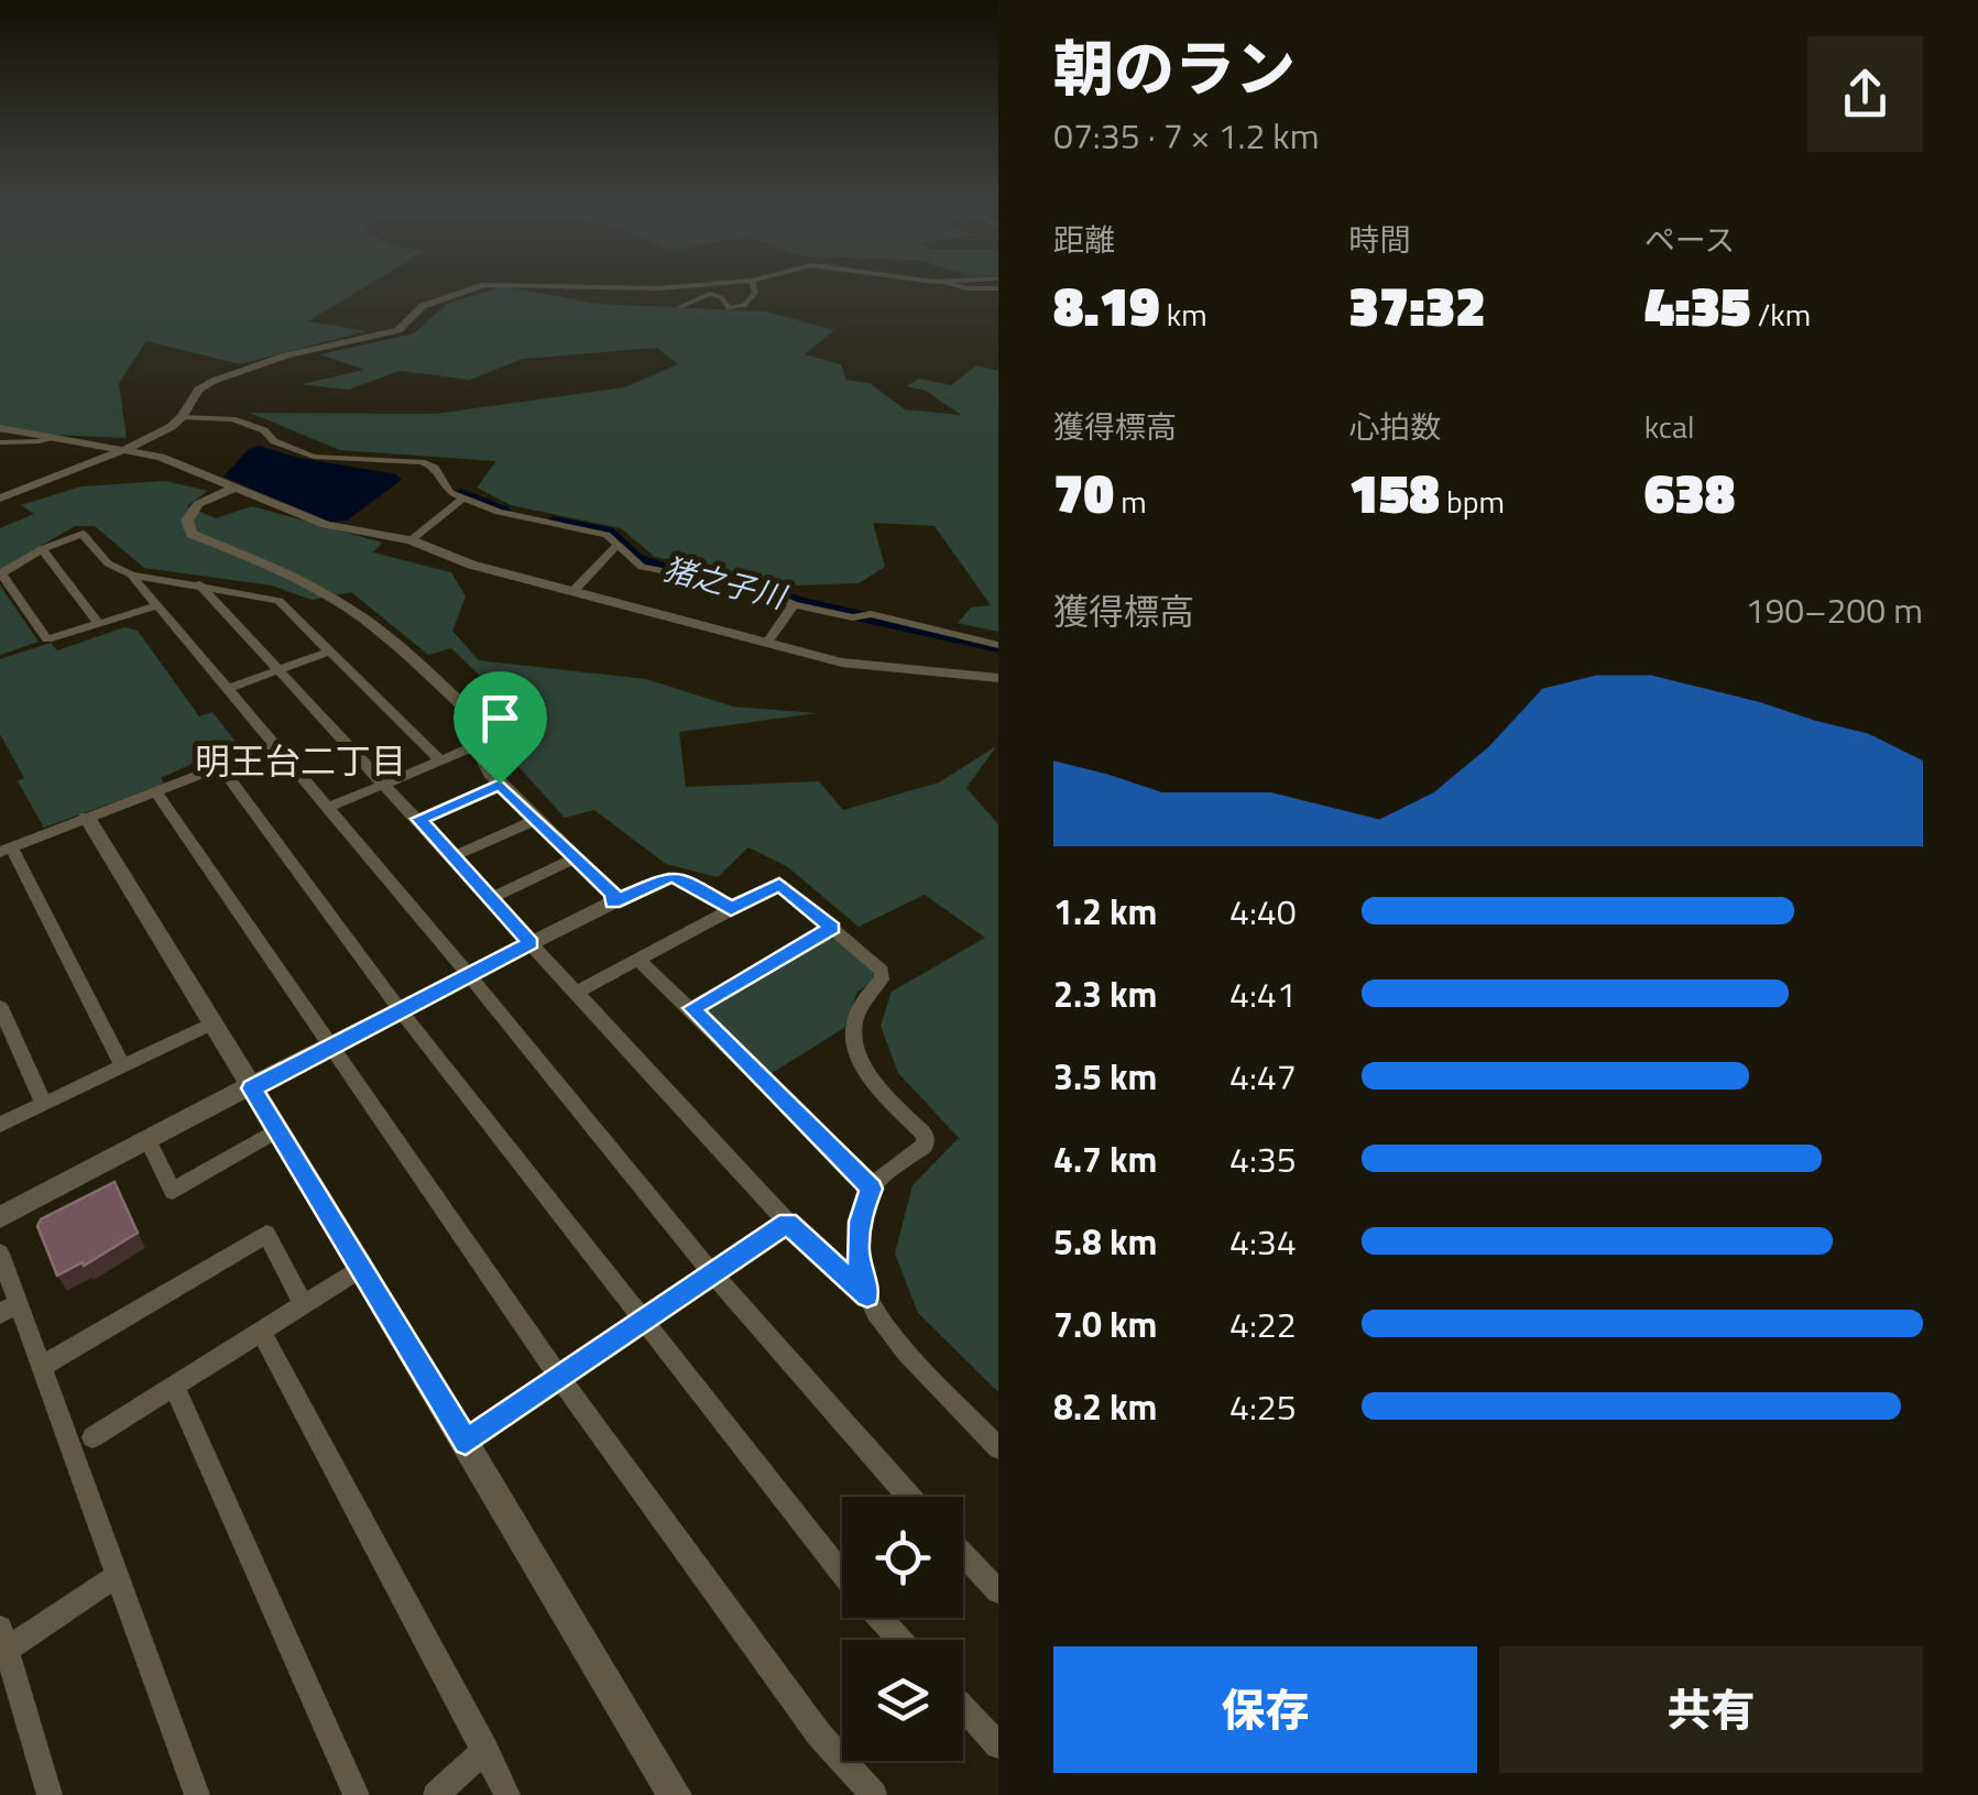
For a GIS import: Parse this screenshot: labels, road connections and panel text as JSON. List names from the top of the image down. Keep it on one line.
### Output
{"districts":["明王台二丁目"],"water":["猪之子川"],"page":{"heading":["朝のラン","07:35 · 7 × 1.2 km"],"stats":[["距離","8.19 km"],["時間","37:32"],["ペース","4:35 /km"],["獲得標高","70 m"],["心拍数","158 bpm"],["kcal","638"]],"chart":["獲得標高","190–200 m"],"list":[{"name":"1.2 km","note":"4:40"},{"name":"2.3 km","note":"4:41"},{"name":"3.5 km","note":"4:47"},{"name":"4.7 km","note":"4:35"},{"name":"5.8 km","note":"4:34"},{"name":"7.0 km","note":"4:22"},{"name":"8.2 km","note":"4:25"}],"buttons":["保存","共有"]}}
